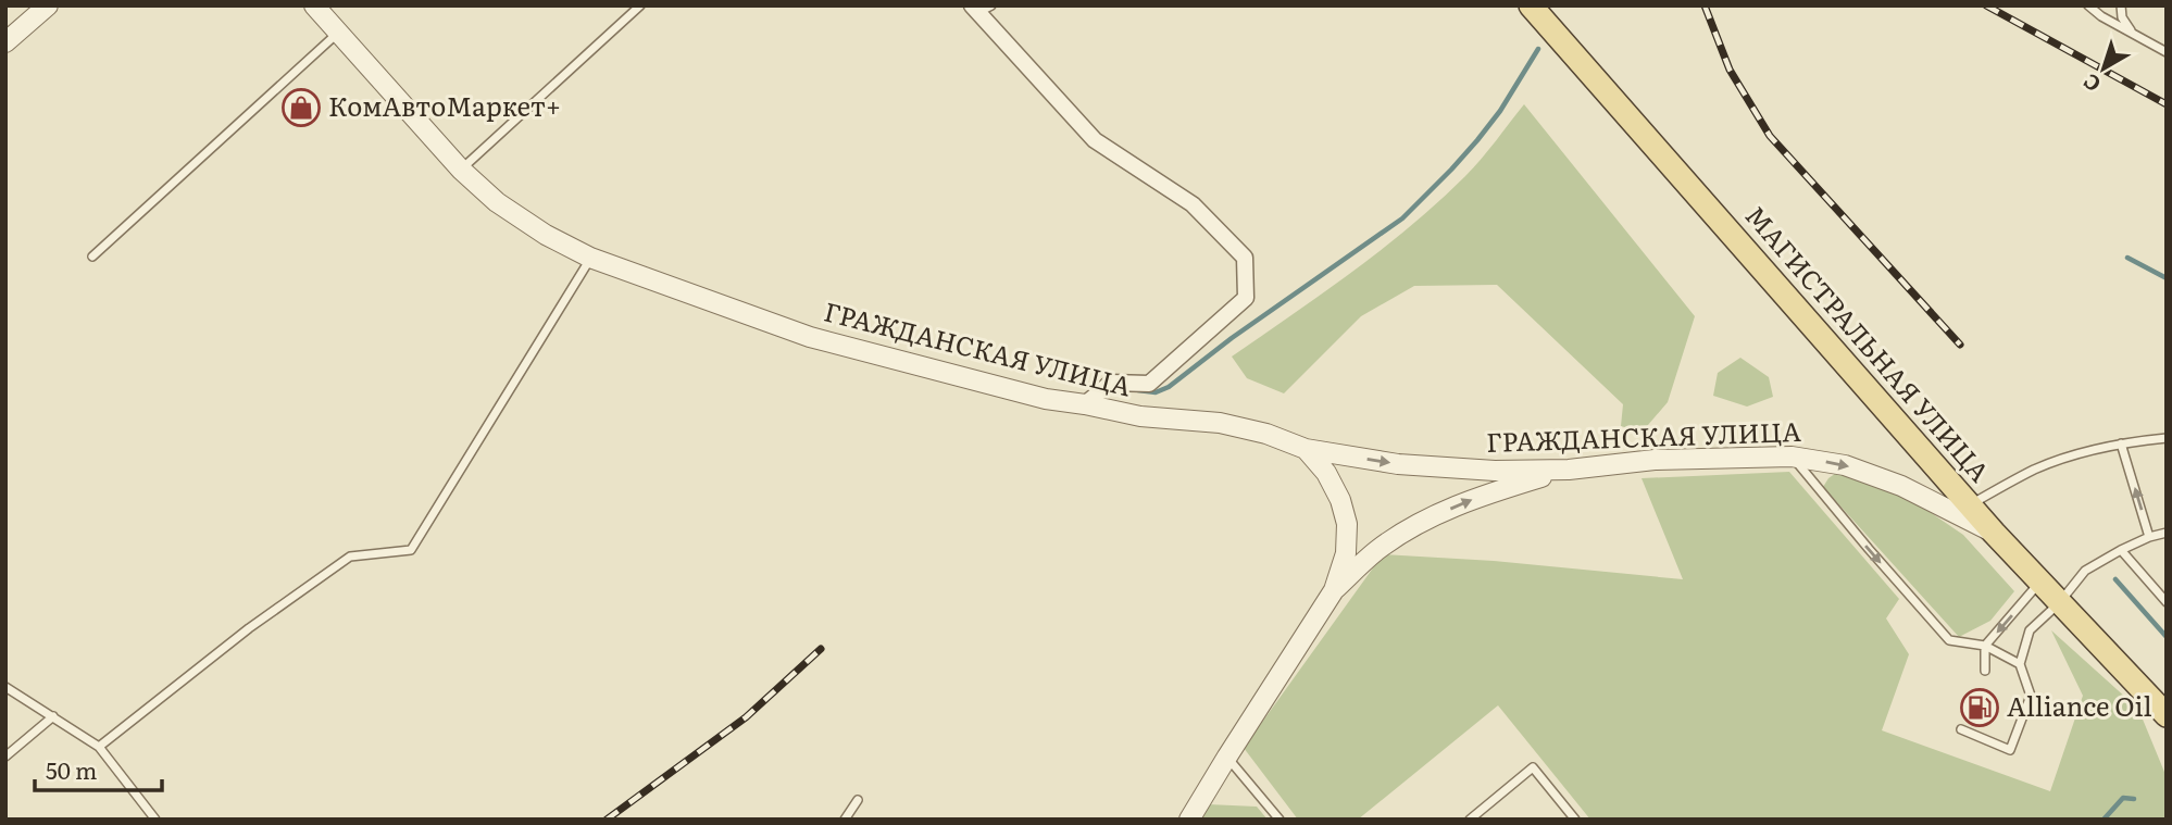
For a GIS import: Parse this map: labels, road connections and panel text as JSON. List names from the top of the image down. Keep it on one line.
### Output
{"streets":{"main road":["МАГИСТРАЛЬНАЯ УЛИЦА"],"street":["ГРАЖДАНСКАЯ УЛИЦА"]},"crossings":[["МАГИСТРАЛЬНАЯ УЛИЦА","ГРАЖДАНСКАЯ УЛИЦА"]],"places":{"shop":["КомАвтоМаркет+"],"fuel station":["Alliance Oil"]},"scale_bar":"50 m","north":"bottom left"}
